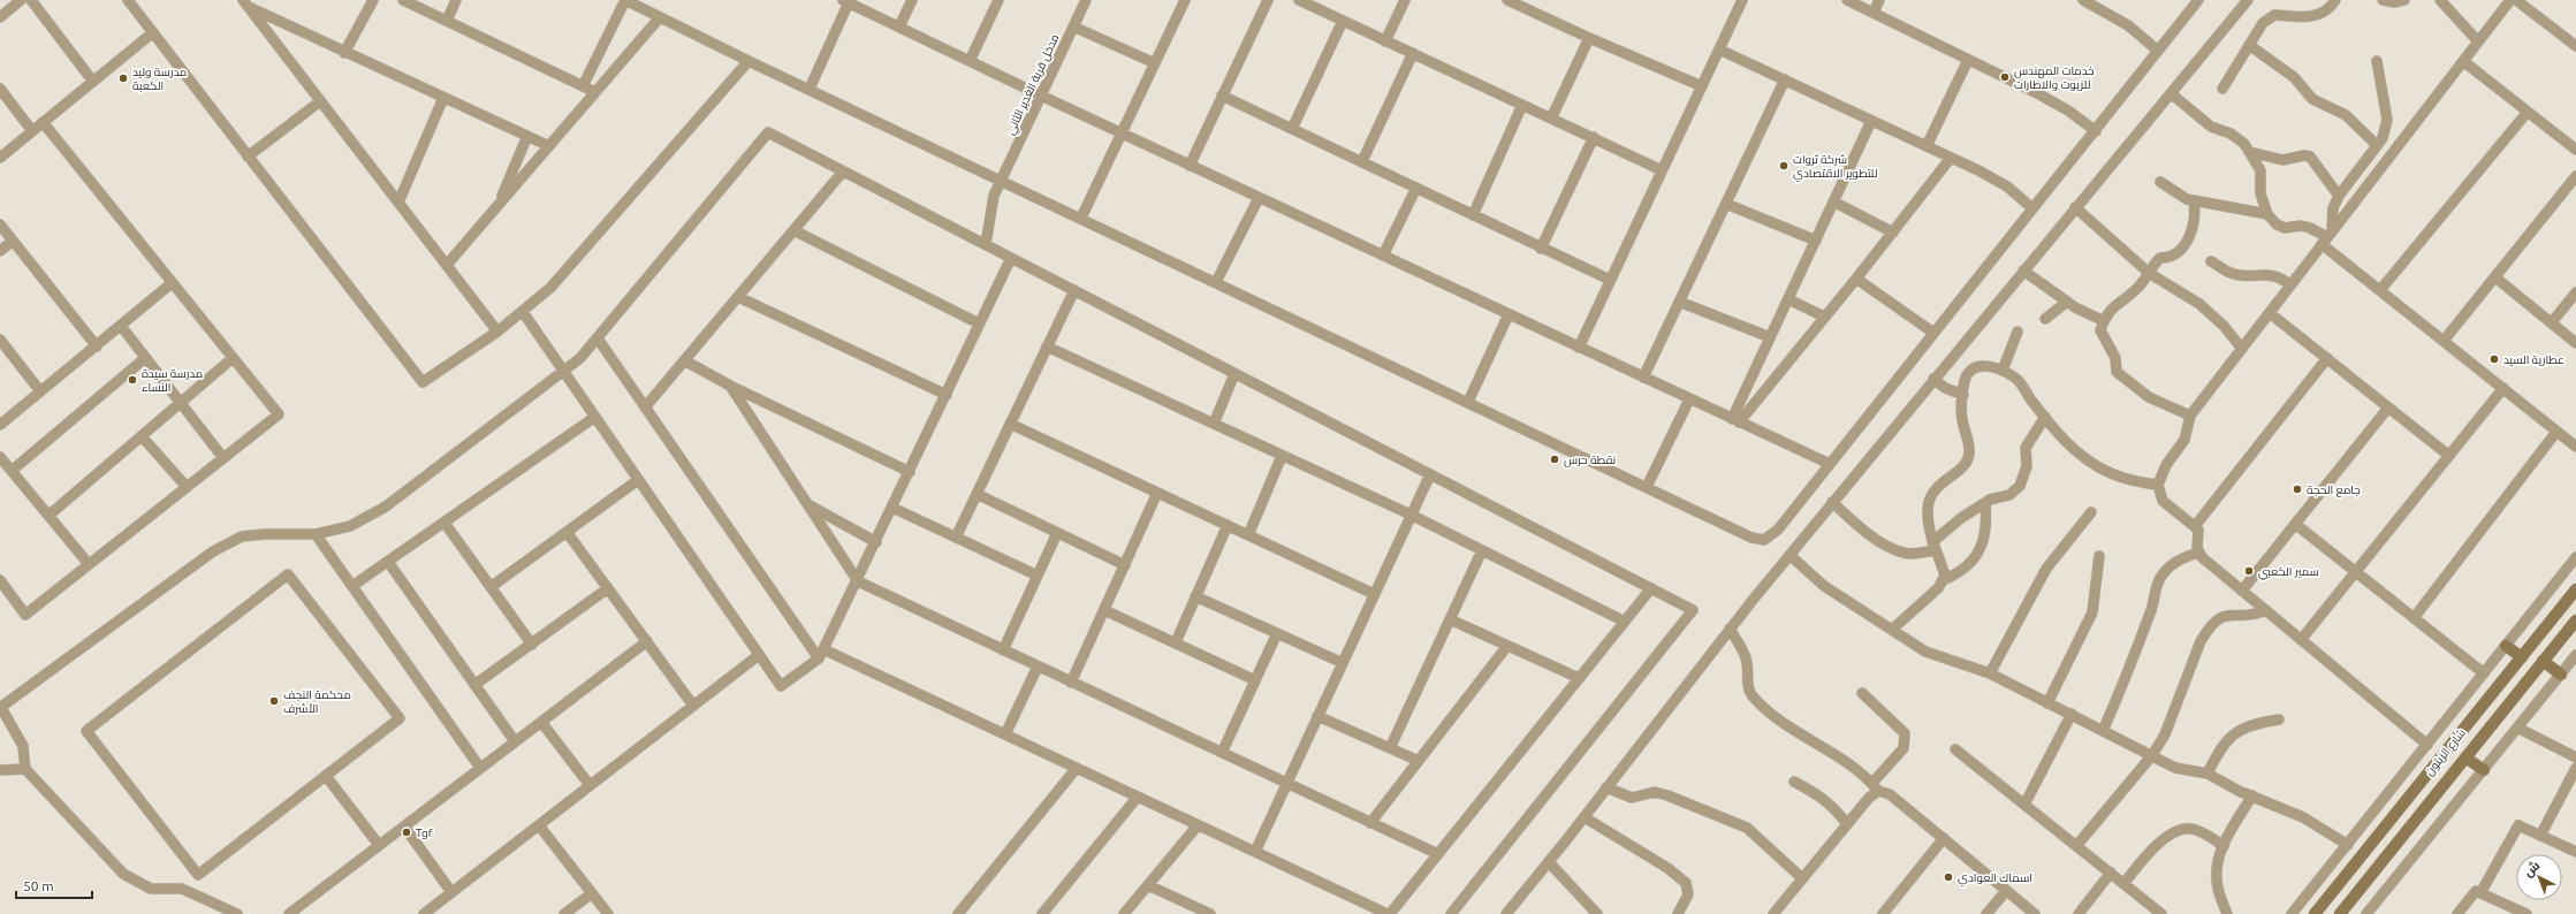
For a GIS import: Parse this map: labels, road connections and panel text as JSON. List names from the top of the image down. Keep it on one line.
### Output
{"streets":{"main road":["شارع الزيتون"],"street":["مدخل قرية الغدير الثاني"]},"places":["خدمات المهندس للزيوت والاطارات","مدرسة وليد الكعبة","شركة ثروات للتطوير الاقتصادي","عطارية السيد","مدرسة سيدة النساء","نقطة حرس","جامع الحجة","سمير الكعبي","محكمة النجف الأشرف","Tgf","اسماك العوادي"],"scale_bar":"50 m","north":"top left"}
